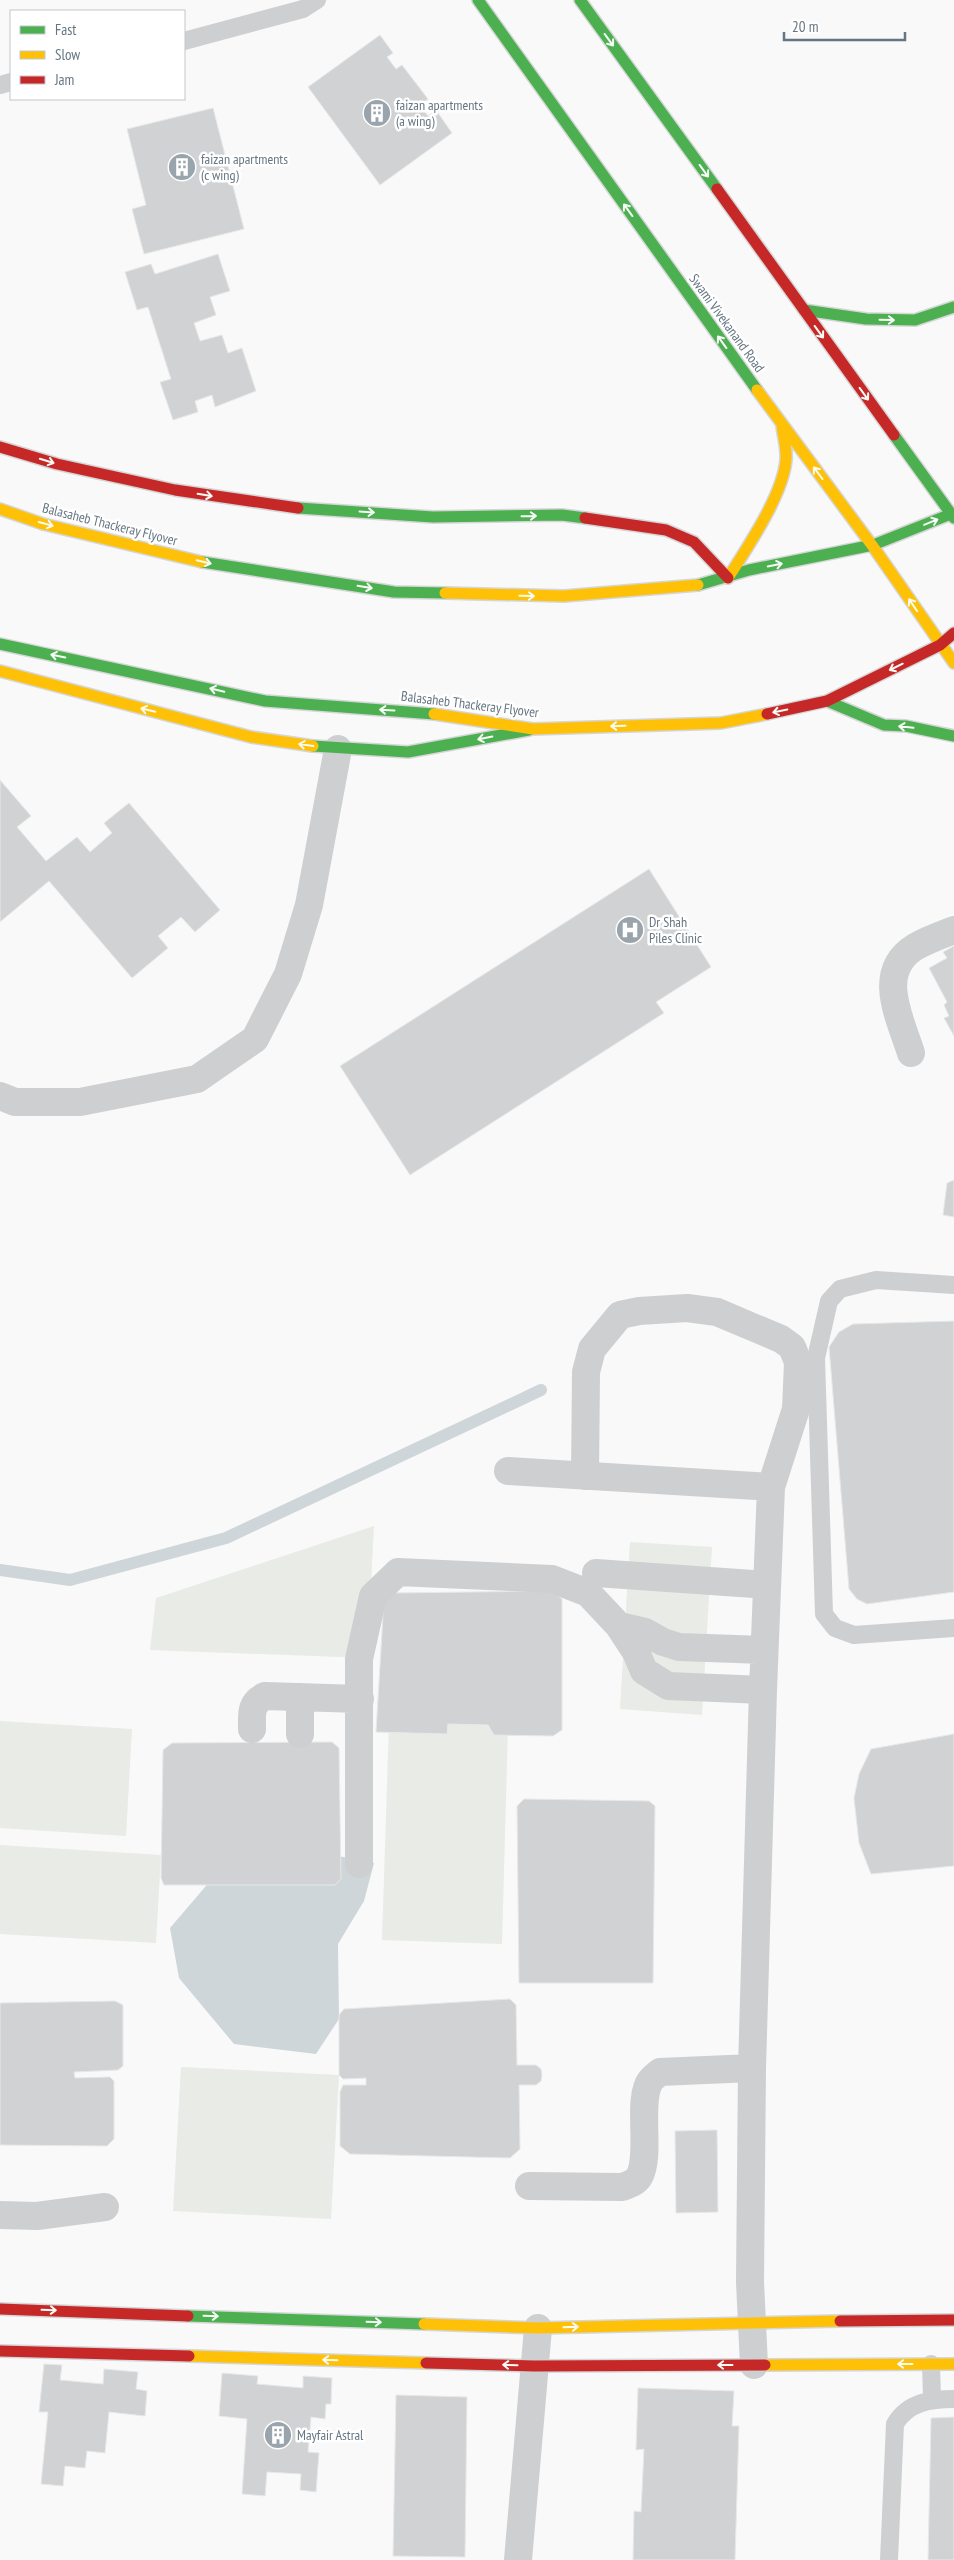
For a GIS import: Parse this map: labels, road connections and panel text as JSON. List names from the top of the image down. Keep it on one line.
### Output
{"streets":{"main road":["Swami Vivekanand Road","Balasaheb Thackeray Flyover"]},"crossings":[["Swami Vivekanand Road","Balasaheb Thackeray Flyover"]],"places":{"building":["faizan apartments (a wing)","faizan apartments (c wing)","Mayfair Astral"],"hospital":["Dr Shah Piles Clinic"]},"legend":["Fast","Slow","Jam"],"scale_bar":"20 m"}
